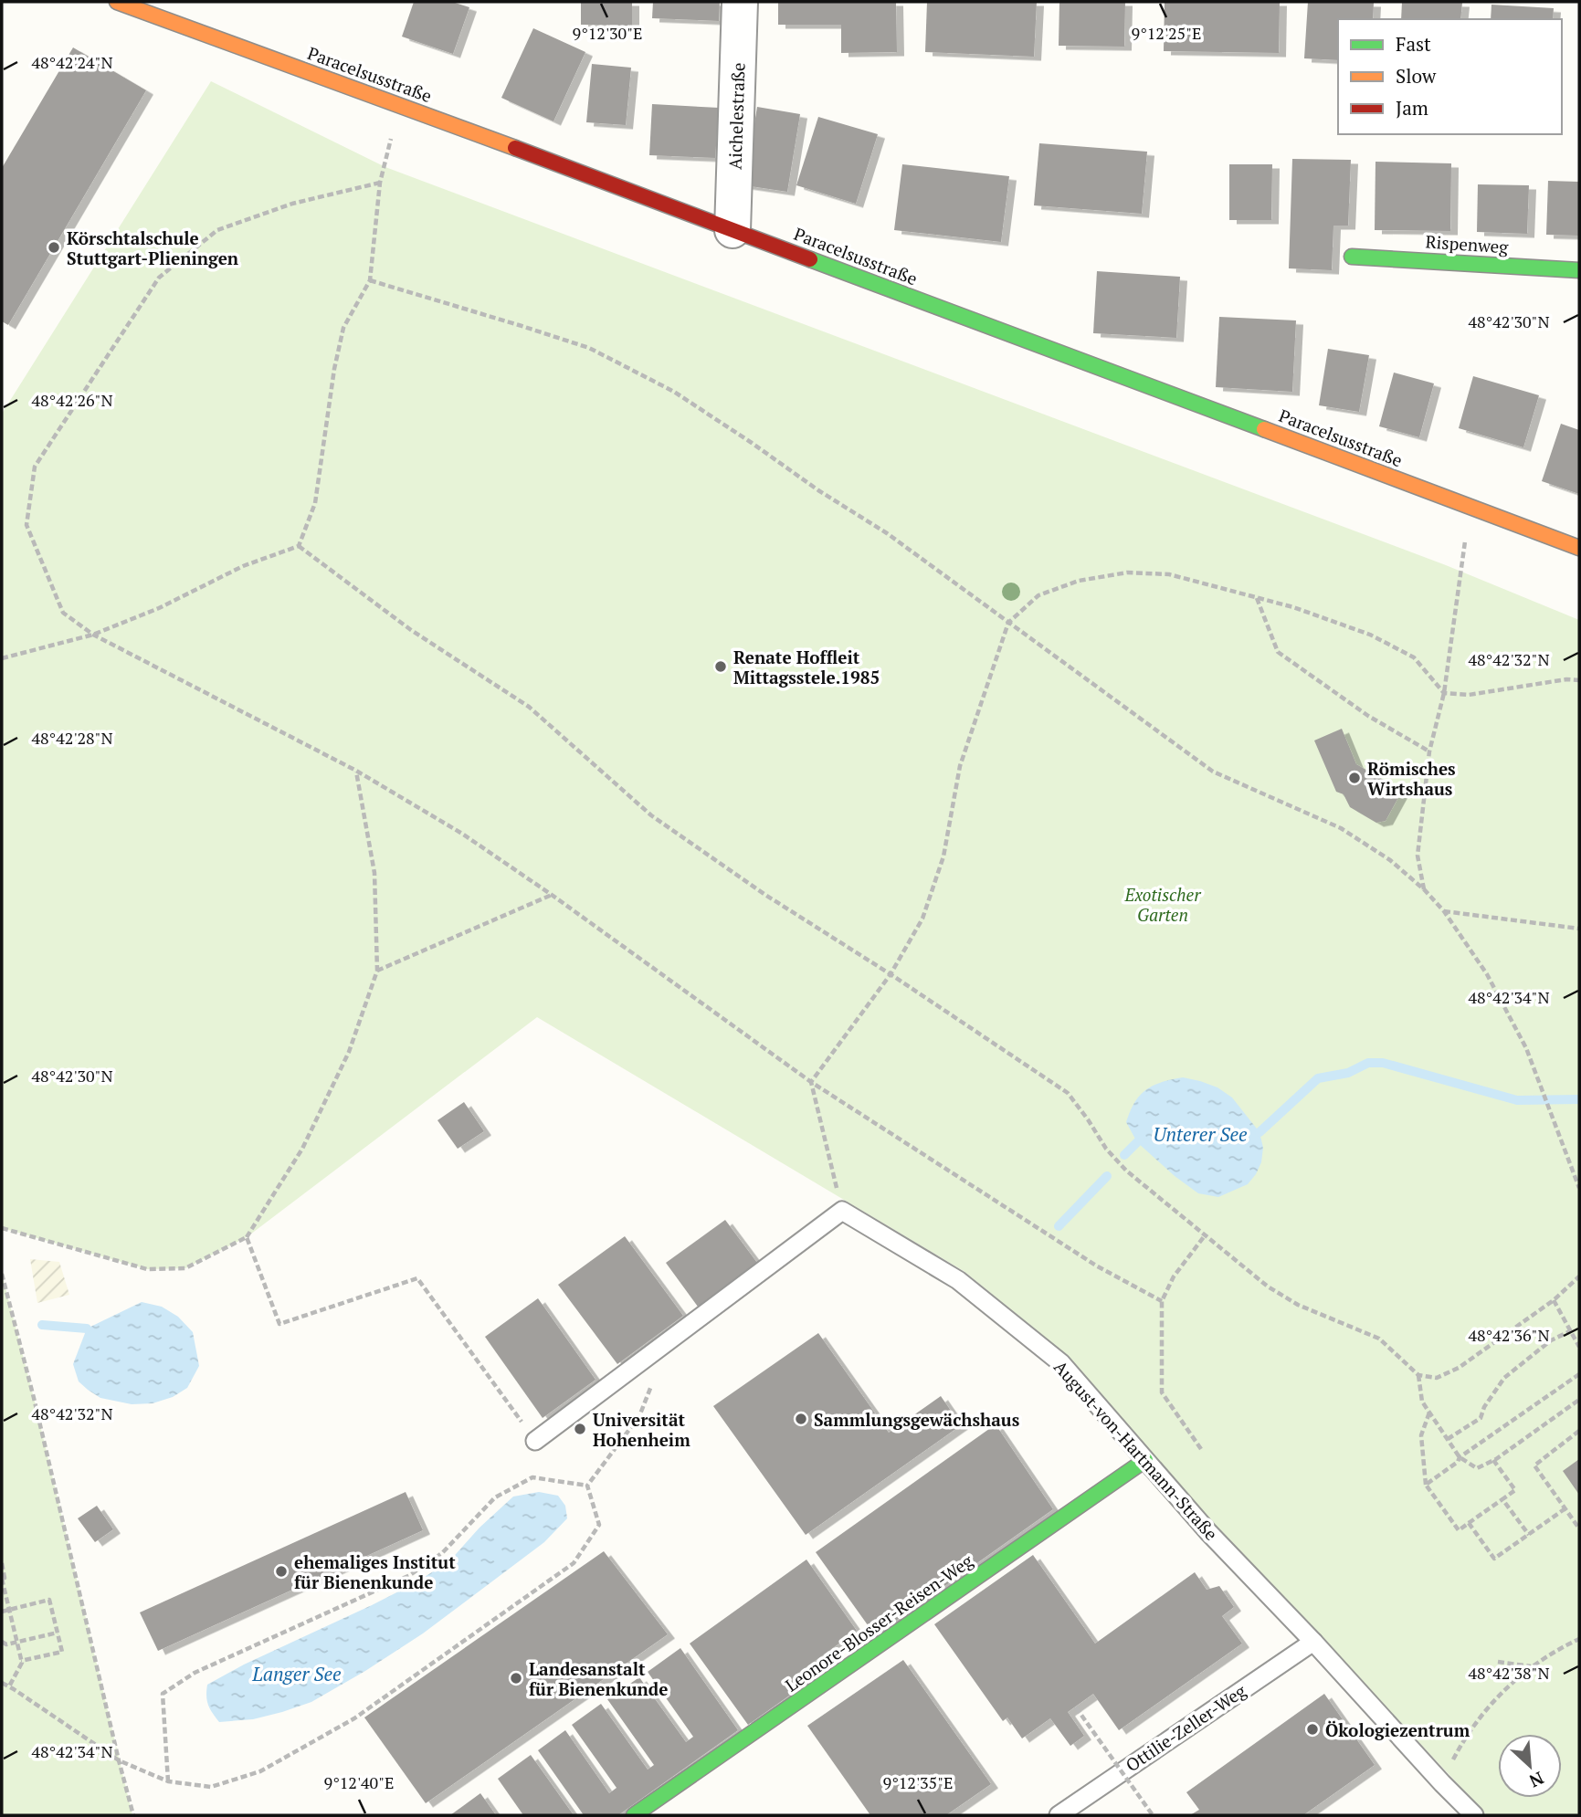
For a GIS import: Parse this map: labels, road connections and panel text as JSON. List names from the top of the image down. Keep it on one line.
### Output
{"streets":{"street":["Paracelsusstraße","Aichelestraße","Rispenweg","Leonore-Blosser-Reisen-Weg"],"lane":["August-von-Hartmann-Straße","Ottilie-Zeller-Weg"]},"crossings":[["Paracelsusstraße","Aichelestraße"],["August-von-Hartmann-Straße","Leonore-Blosser-Reisen-Weg"],["August-von-Hartmann-Straße","Ottilie-Zeller-Weg"]],"water":["Unterer See","Langer See"],"parks":["Exotischer Garten"],"places":["Körschtalschule Stuttgart-Plieningen","Renate Hoffleit Mittagsstele.1985","Römisches Wirtshaus","Sammlungsgewächshaus","Universität Hohenheim","ehemaliges Institut für Bienenkunde","Landesanstalt für Bienenkunde","Ökologiezentrum"],"legend":["Fast","Slow","Jam"],"north":"bottom right","coordinates":["9°12'25\"E","9°12'30\"E","48°42'24\"N","48°42'30\"N","48°42'26\"N","48°42'32\"N","48°42'28\"N","48°42'34\"N","48°42'36\"N","48°42'38\"N","9°12'40\"E","9°12'35\"E"]}
